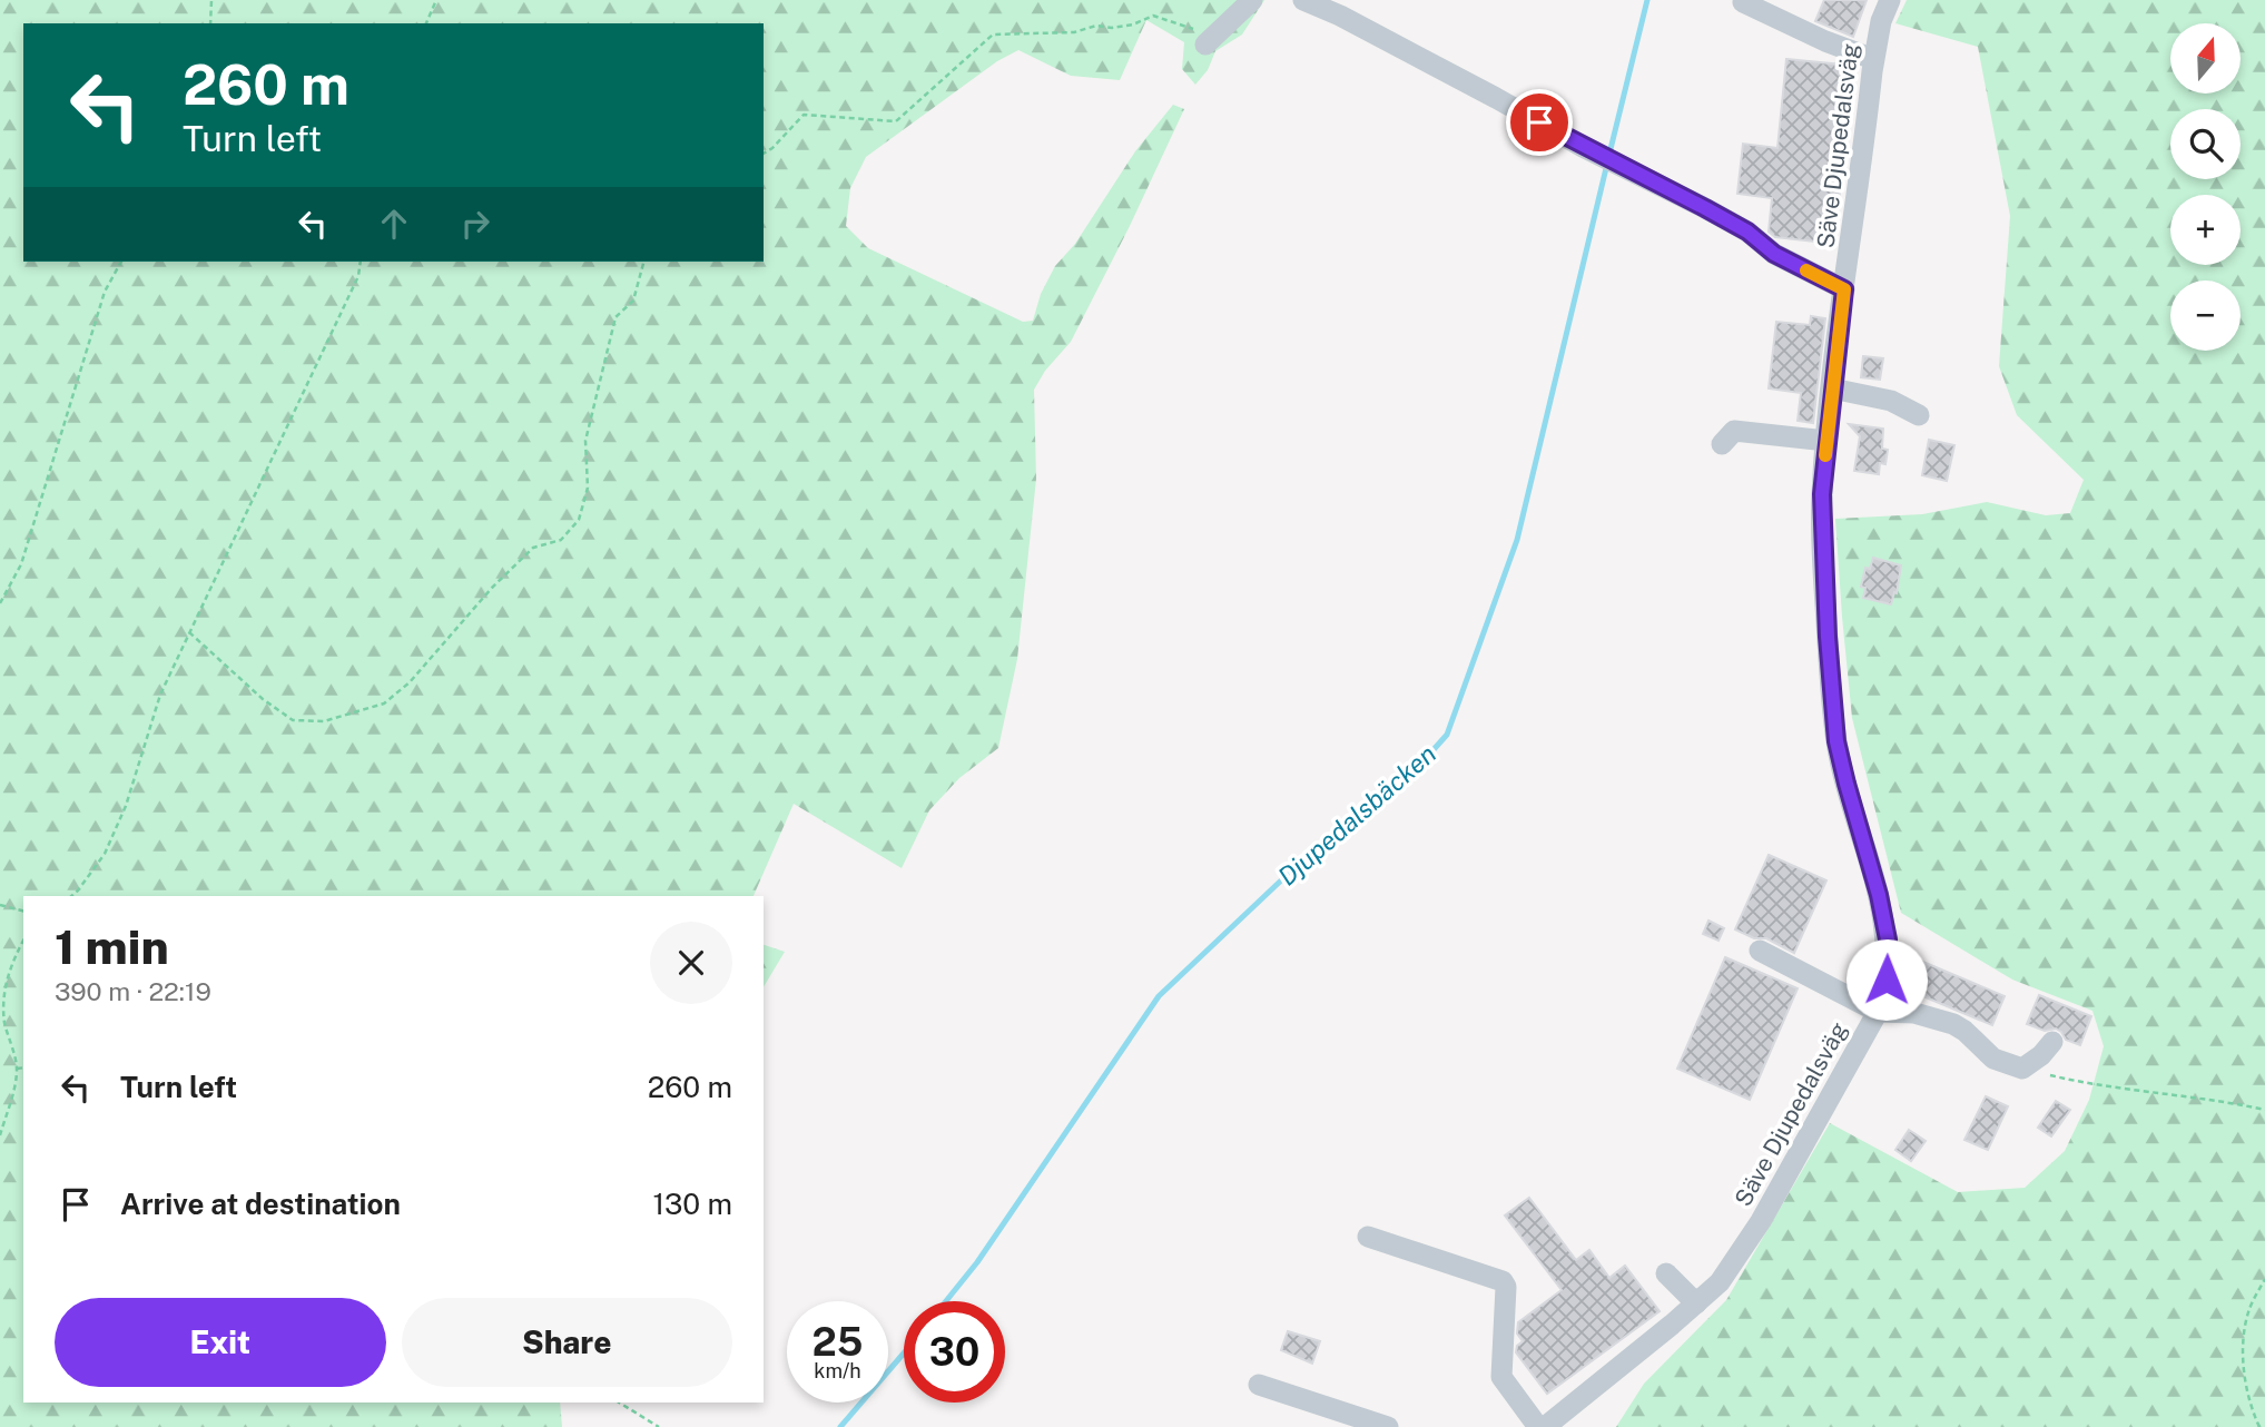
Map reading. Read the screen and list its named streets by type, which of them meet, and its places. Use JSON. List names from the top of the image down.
{
  "streets": {
    "street": ["Säve Djupedalsväg"]
  },
  "water": ["Djupedalsbäcken"],
  "north": "top",
  "page": {
    "map_buttons": ["+", "−"],
    "turn": ["260 m", "Turn left"],
    "heading": ["1 min", "390 m · 22:19"],
    "list": [
      {
        "name": "Turn left",
        "value": "260 m"
      },
      {
        "name": "Arrive at destination",
        "value": "130 m"
      }
    ],
    "buttons": ["Exit", "Share"],
    "speed": "25 km/h",
    "limit": "30"
  }
}
